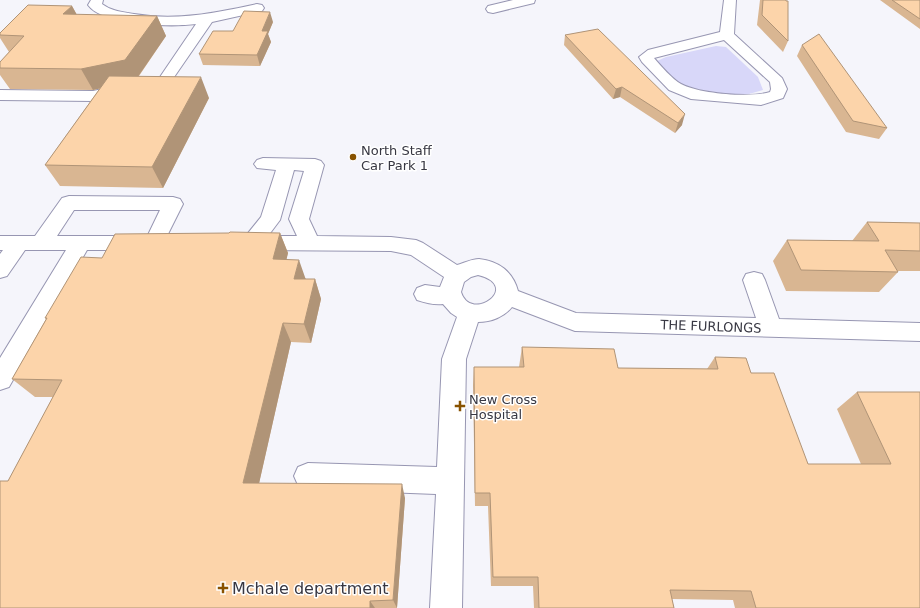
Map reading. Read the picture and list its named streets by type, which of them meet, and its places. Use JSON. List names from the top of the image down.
{
  "streets": {
    "street": ["THE FURLONGS"]
  },
  "places": {
    "other": ["North Staff Car Park 1"],
    "health": ["New Cross Hospital", "Mchale department"]
  }
}
